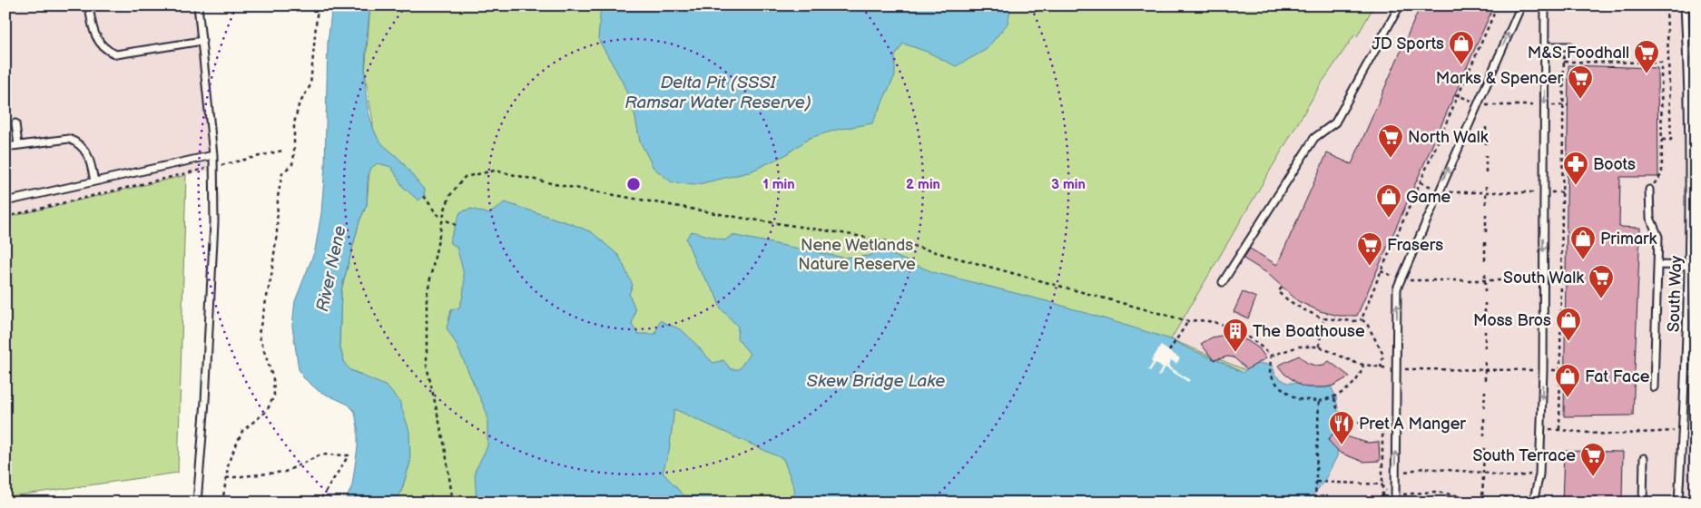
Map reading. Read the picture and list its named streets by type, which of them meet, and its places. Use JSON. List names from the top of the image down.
{
  "streets": {
    "lane": ["South Way"]
  },
  "water": ["Delta Pit (SSSI Ramsar Water Reserve)", "River Nene", "Skew Bridge Lake"],
  "parks": ["Nene Wetlands Nature Reserve"],
  "places": {
    "shop": [
      "JD Sports",
      "Game",
      "Primark",
      "Moss Bros",
      "Fat Face"
    ],
    "supermarket": [
      "M&S Foodhall",
      "Marks & Spencer",
      "North Walk",
      "Frasers",
      "South Walk",
      "South Terrace"
    ],
    "pharmacy": ["Boots"],
    "building": ["The Boathouse"],
    "restaurant": ["Pret A Manger"]
  },
  "rings": ["1 min", "2 min", "3 min"]
}
